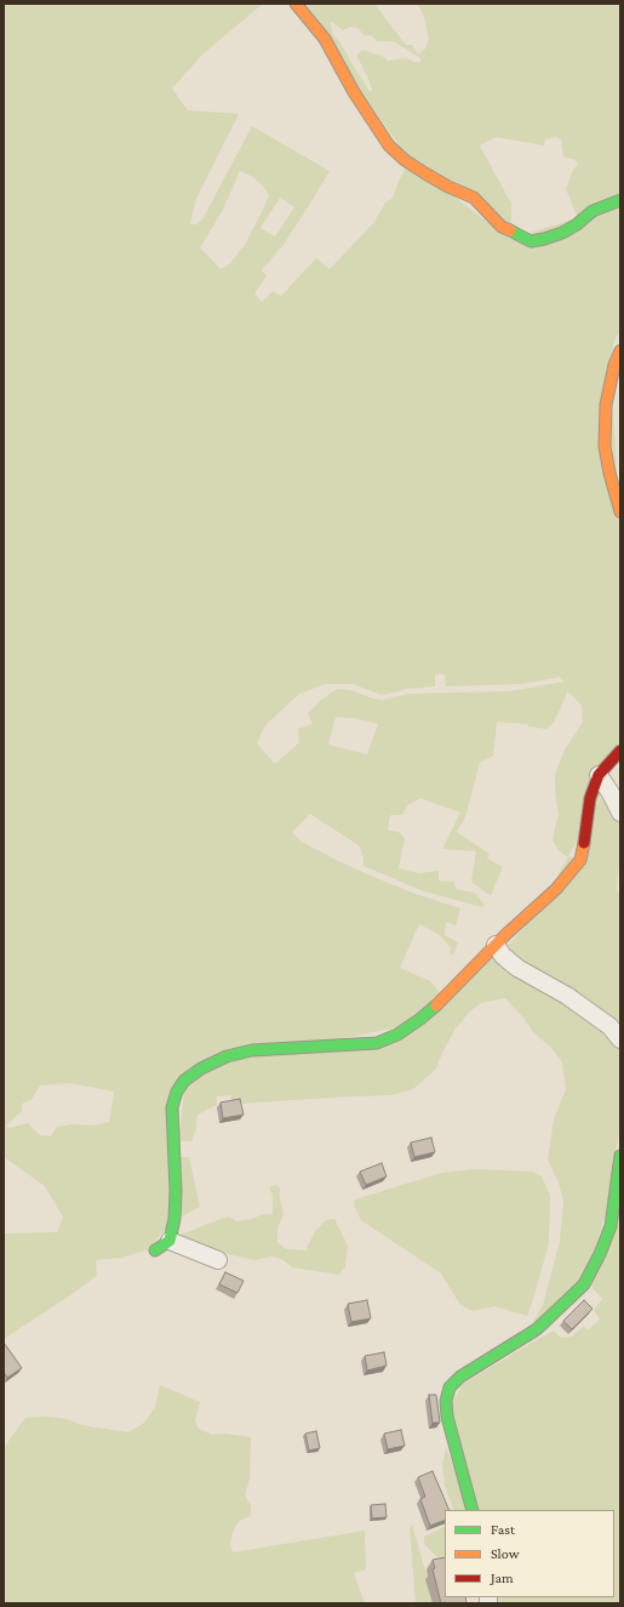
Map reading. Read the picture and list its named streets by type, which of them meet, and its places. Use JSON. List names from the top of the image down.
{
  "legend": ["Fast", "Slow", "Jam"]
}
